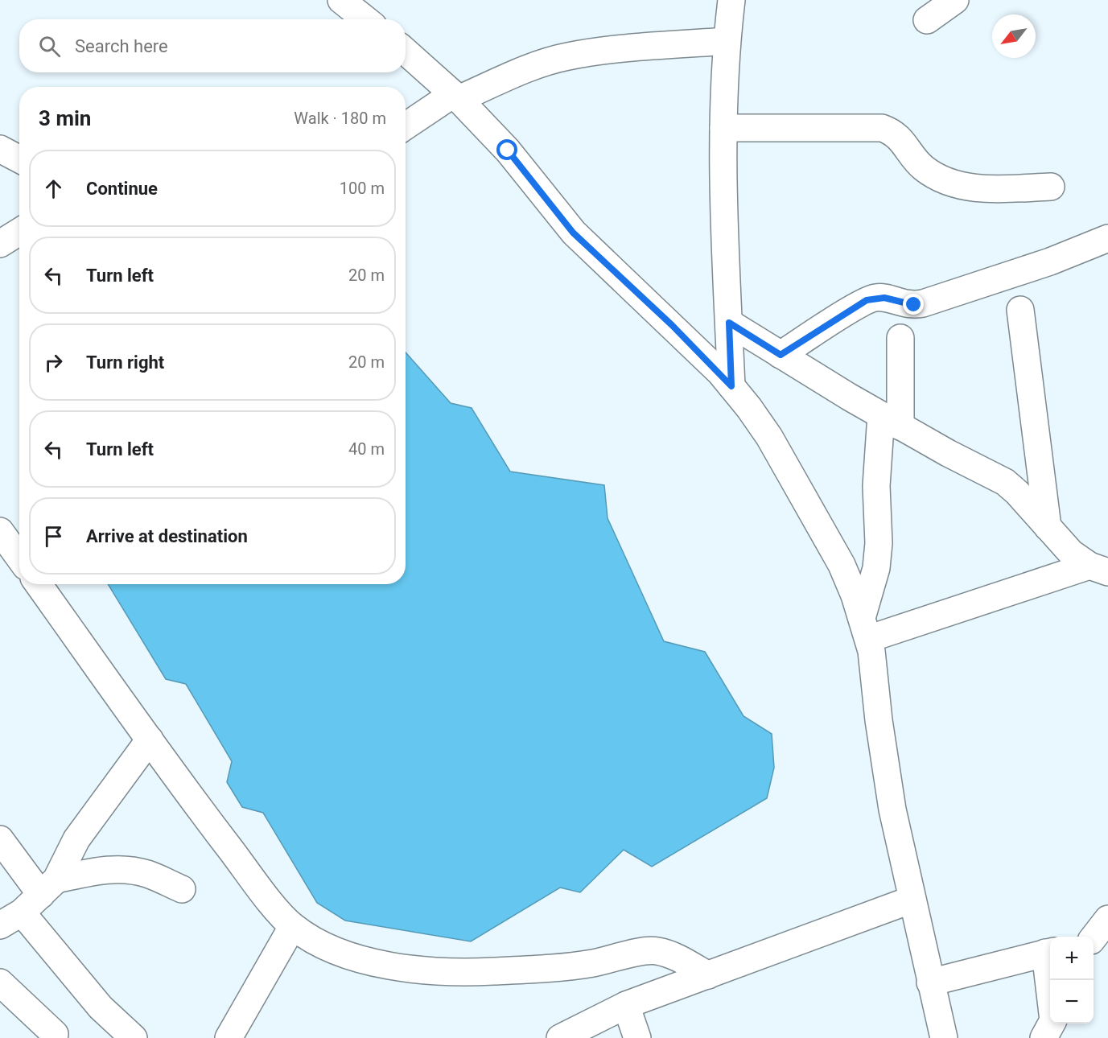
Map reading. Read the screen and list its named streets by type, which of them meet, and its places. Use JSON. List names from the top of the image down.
{
  "north": "bottom left",
  "page": {
    "search": "Search here",
    "heading": ["3 min", "Walk · 180 m"],
    "list": [
      ["Continue", "100 m"],
      ["Turn left", "20 m"],
      ["Turn right", "20 m"],
      ["Turn left", "40 m"],
      "Arrive at destination"
    ],
    "map_buttons": ["+", "−"]
  }
}
